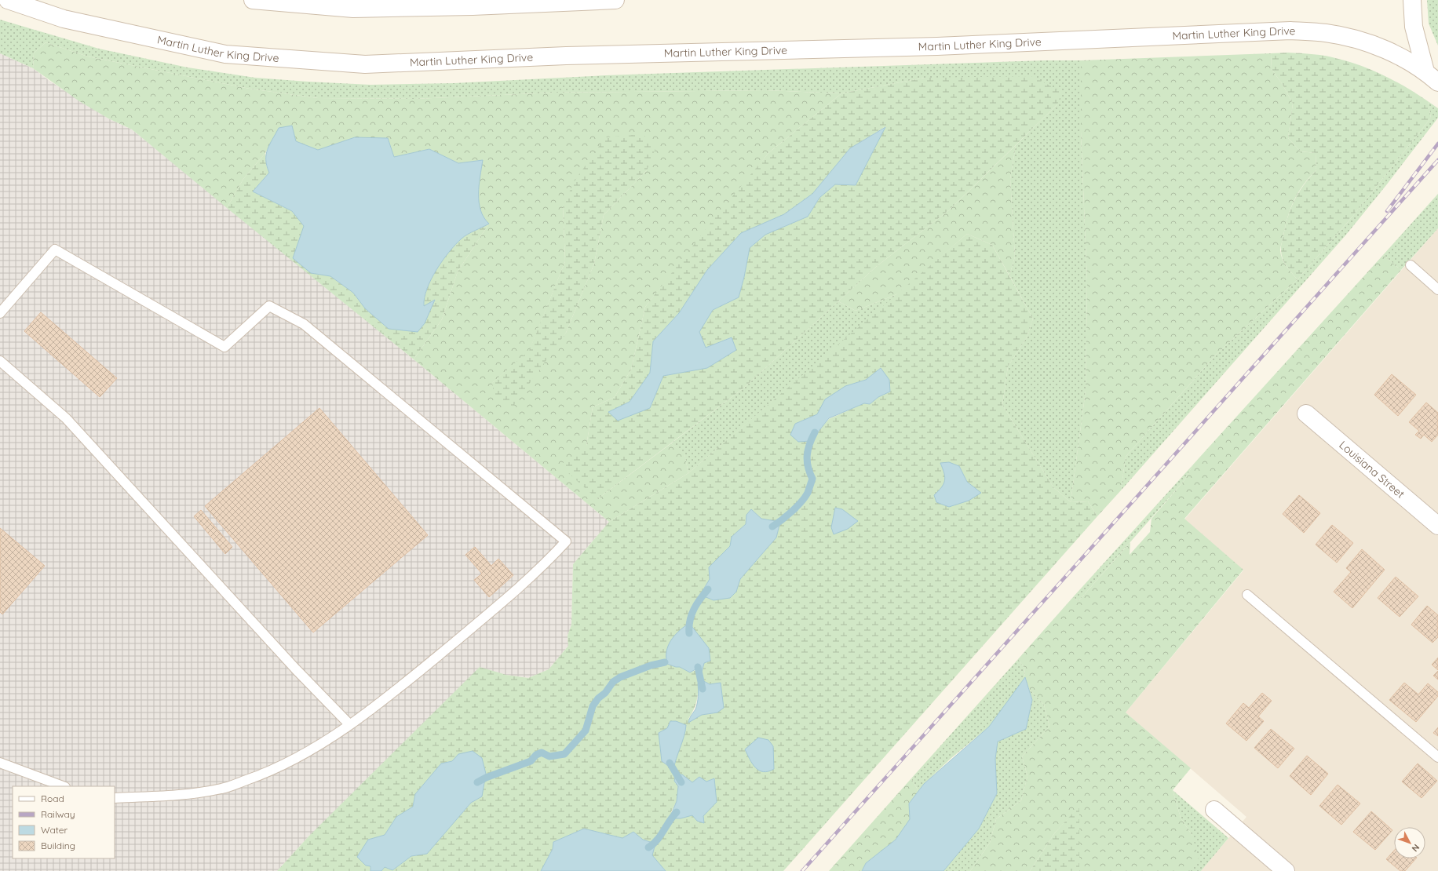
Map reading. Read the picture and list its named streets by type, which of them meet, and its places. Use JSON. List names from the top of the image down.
{
  "streets": {
    "main road": ["Martin Luther King Drive", "Louisiana Street"]
  },
  "legend": [
    "Road",
    "Railway",
    "Water",
    "Building"
  ],
  "north": "bottom right"
}
